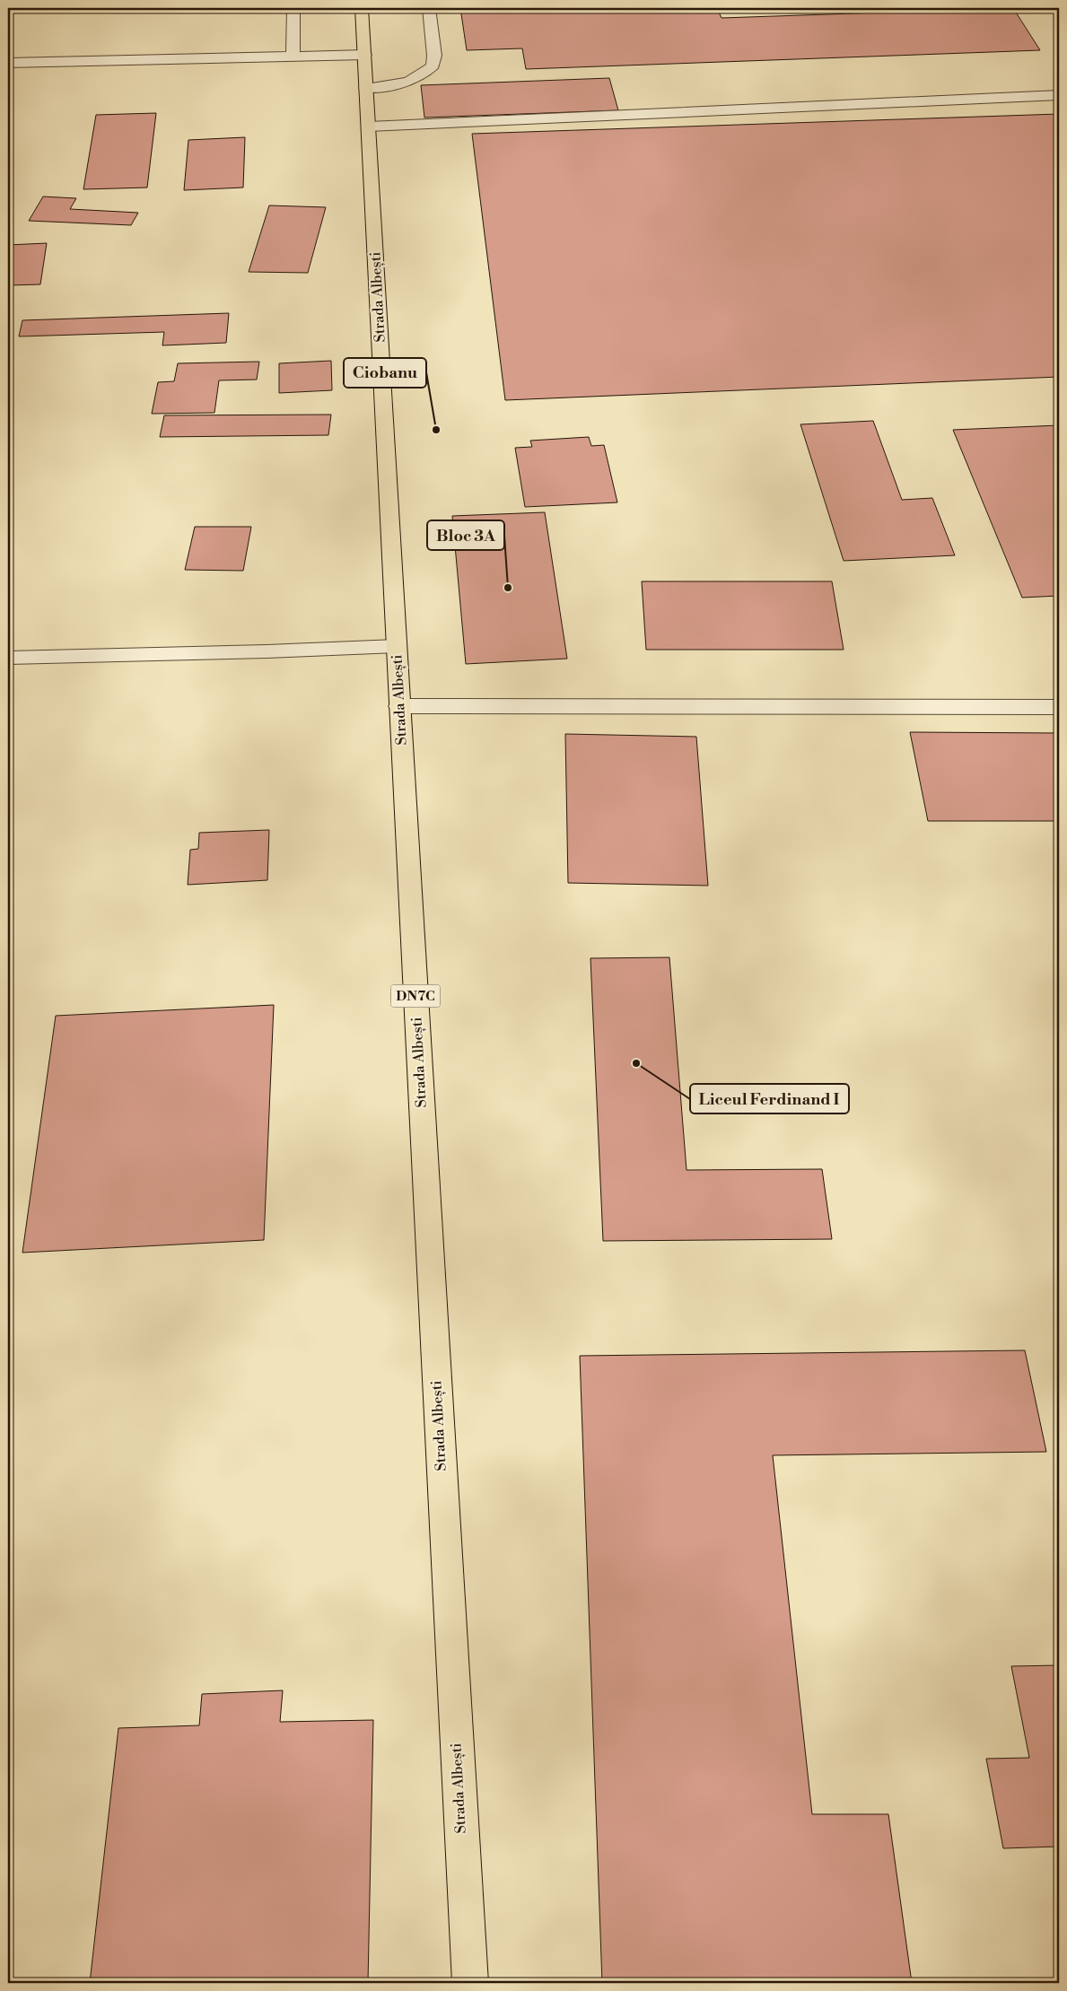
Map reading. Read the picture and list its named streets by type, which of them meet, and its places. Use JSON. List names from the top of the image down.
{
  "streets": {
    "main road": ["Strada Albești", "DN7C"]
  },
  "places": ["Ciobanu", "Bloc 3A", "Liceul Ferdinand I"]
}
